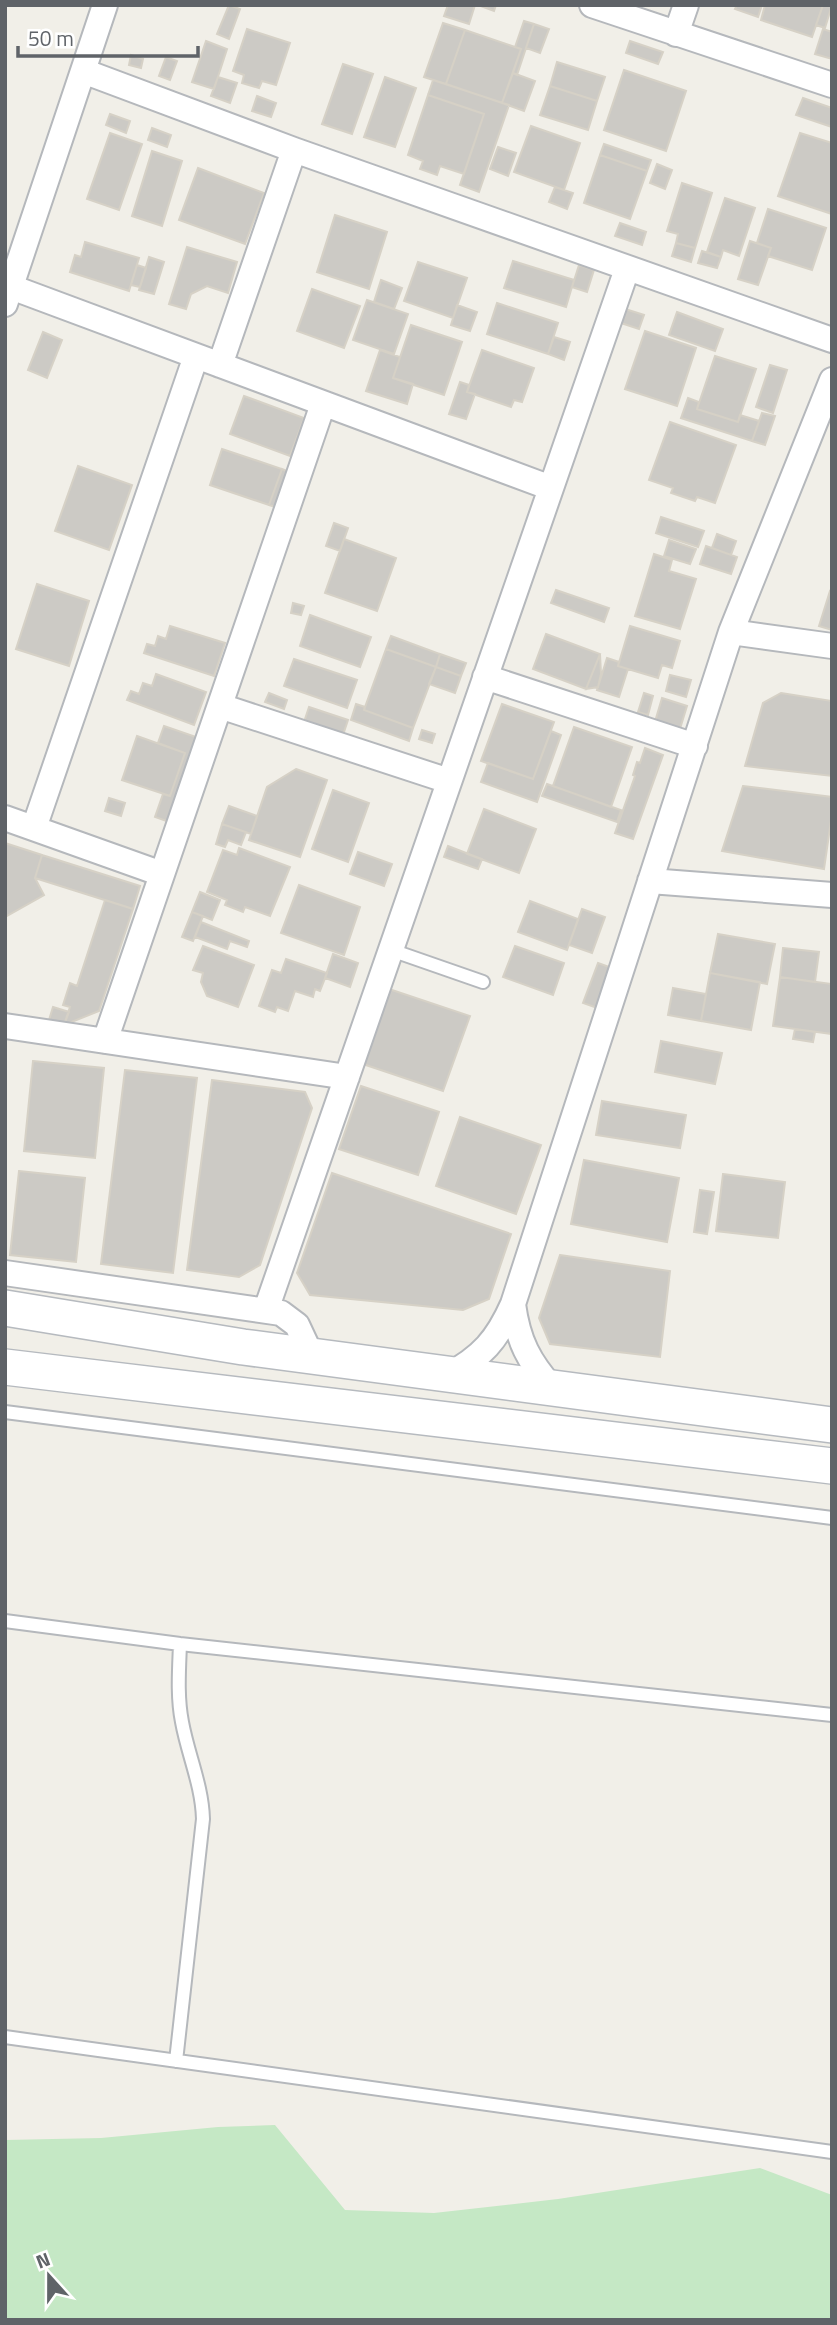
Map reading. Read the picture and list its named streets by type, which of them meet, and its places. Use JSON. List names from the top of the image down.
{
  "scale_bar": "50 m",
  "north": "top"
}
